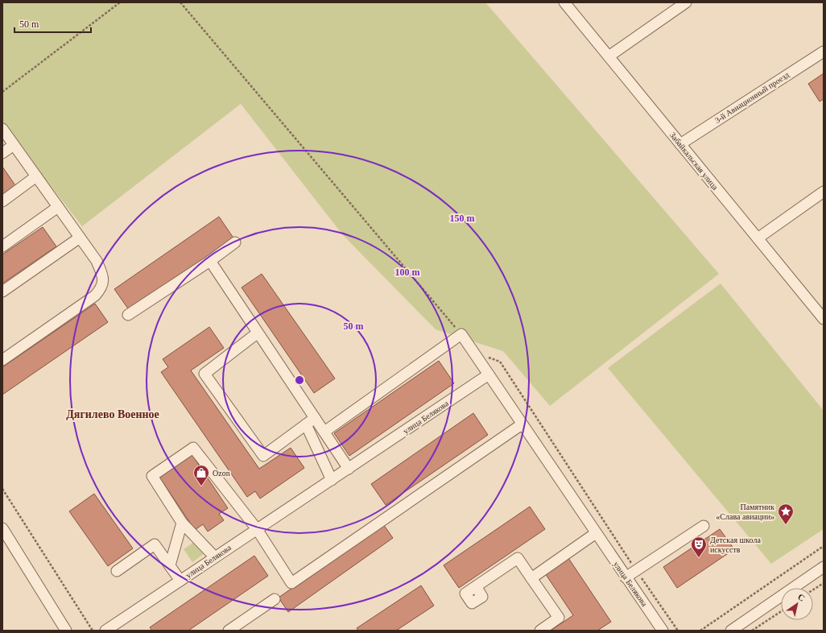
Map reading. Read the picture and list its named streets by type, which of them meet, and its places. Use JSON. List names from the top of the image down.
{
  "streets": {
    "street": ["3-й Авиационный проезд", "Забайкальская улица", "улица Белякова"]
  },
  "crossings": [
    ["3-й Авиационный проезд", "Забайкальская улица"]
  ],
  "districts": ["Дягилево Военное"],
  "places": {
    "shop": ["Ozon"],
    "place": ["Памятник «Слава авиации»"],
    "theatre": ["Детская школа искусств"]
  },
  "scale_bar": "50 m",
  "north": "top right",
  "rings": ["150 m", "100 m", "50 m"]
}
